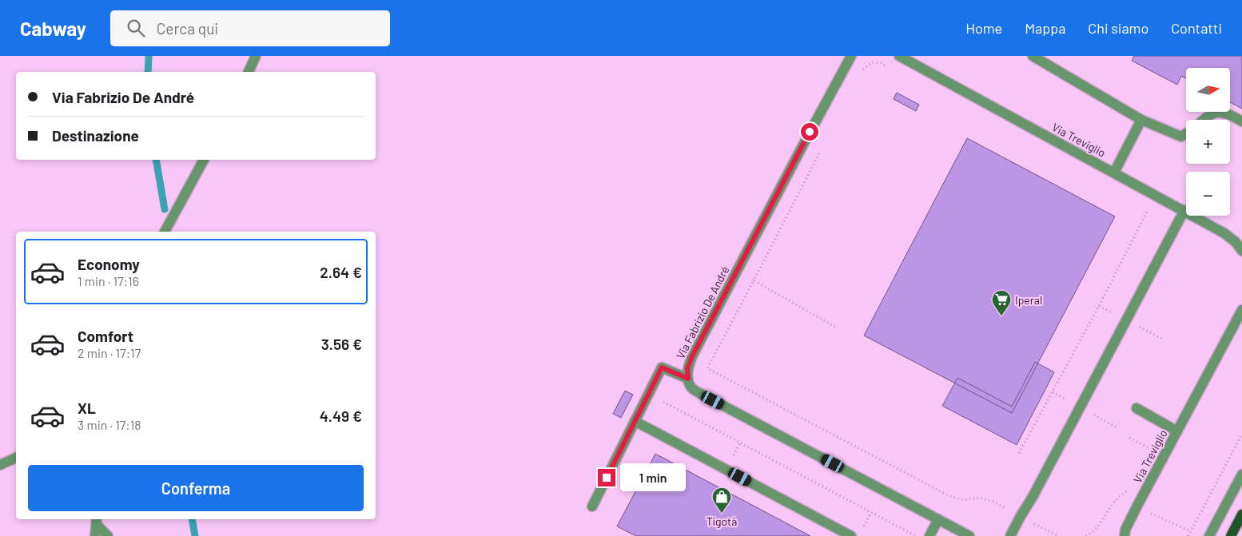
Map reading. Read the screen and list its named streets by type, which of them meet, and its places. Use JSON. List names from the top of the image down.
{
  "streets": {
    "street": ["Via Treviglio", "Via Fabrizio De André"]
  },
  "places": {
    "supermarket": ["Iperal"],
    "shop": ["Tigotà"]
  },
  "north": "right",
  "page": {
    "header": "Cabway",
    "search": "Cerca qui",
    "nav": [
      "Home",
      "Mappa",
      "Chi siamo",
      "Contatti"
    ],
    "map_buttons": ["+", "−"],
    "banner": ["Via Fabrizio De André", "Destinazione"],
    "list": [
      {
        "name": "Economy",
        "note": "1 min · 17:16",
        "value": "2.64 €"
      },
      {
        "name": "Comfort",
        "note": "2 min · 17:17",
        "value": "3.56 €"
      },
      {
        "name": "XL",
        "note": "3 min · 17:18",
        "value": "4.49 €"
      }
    ],
    "buttons": "Conferma",
    "bubble": "1 min"
  }
}
